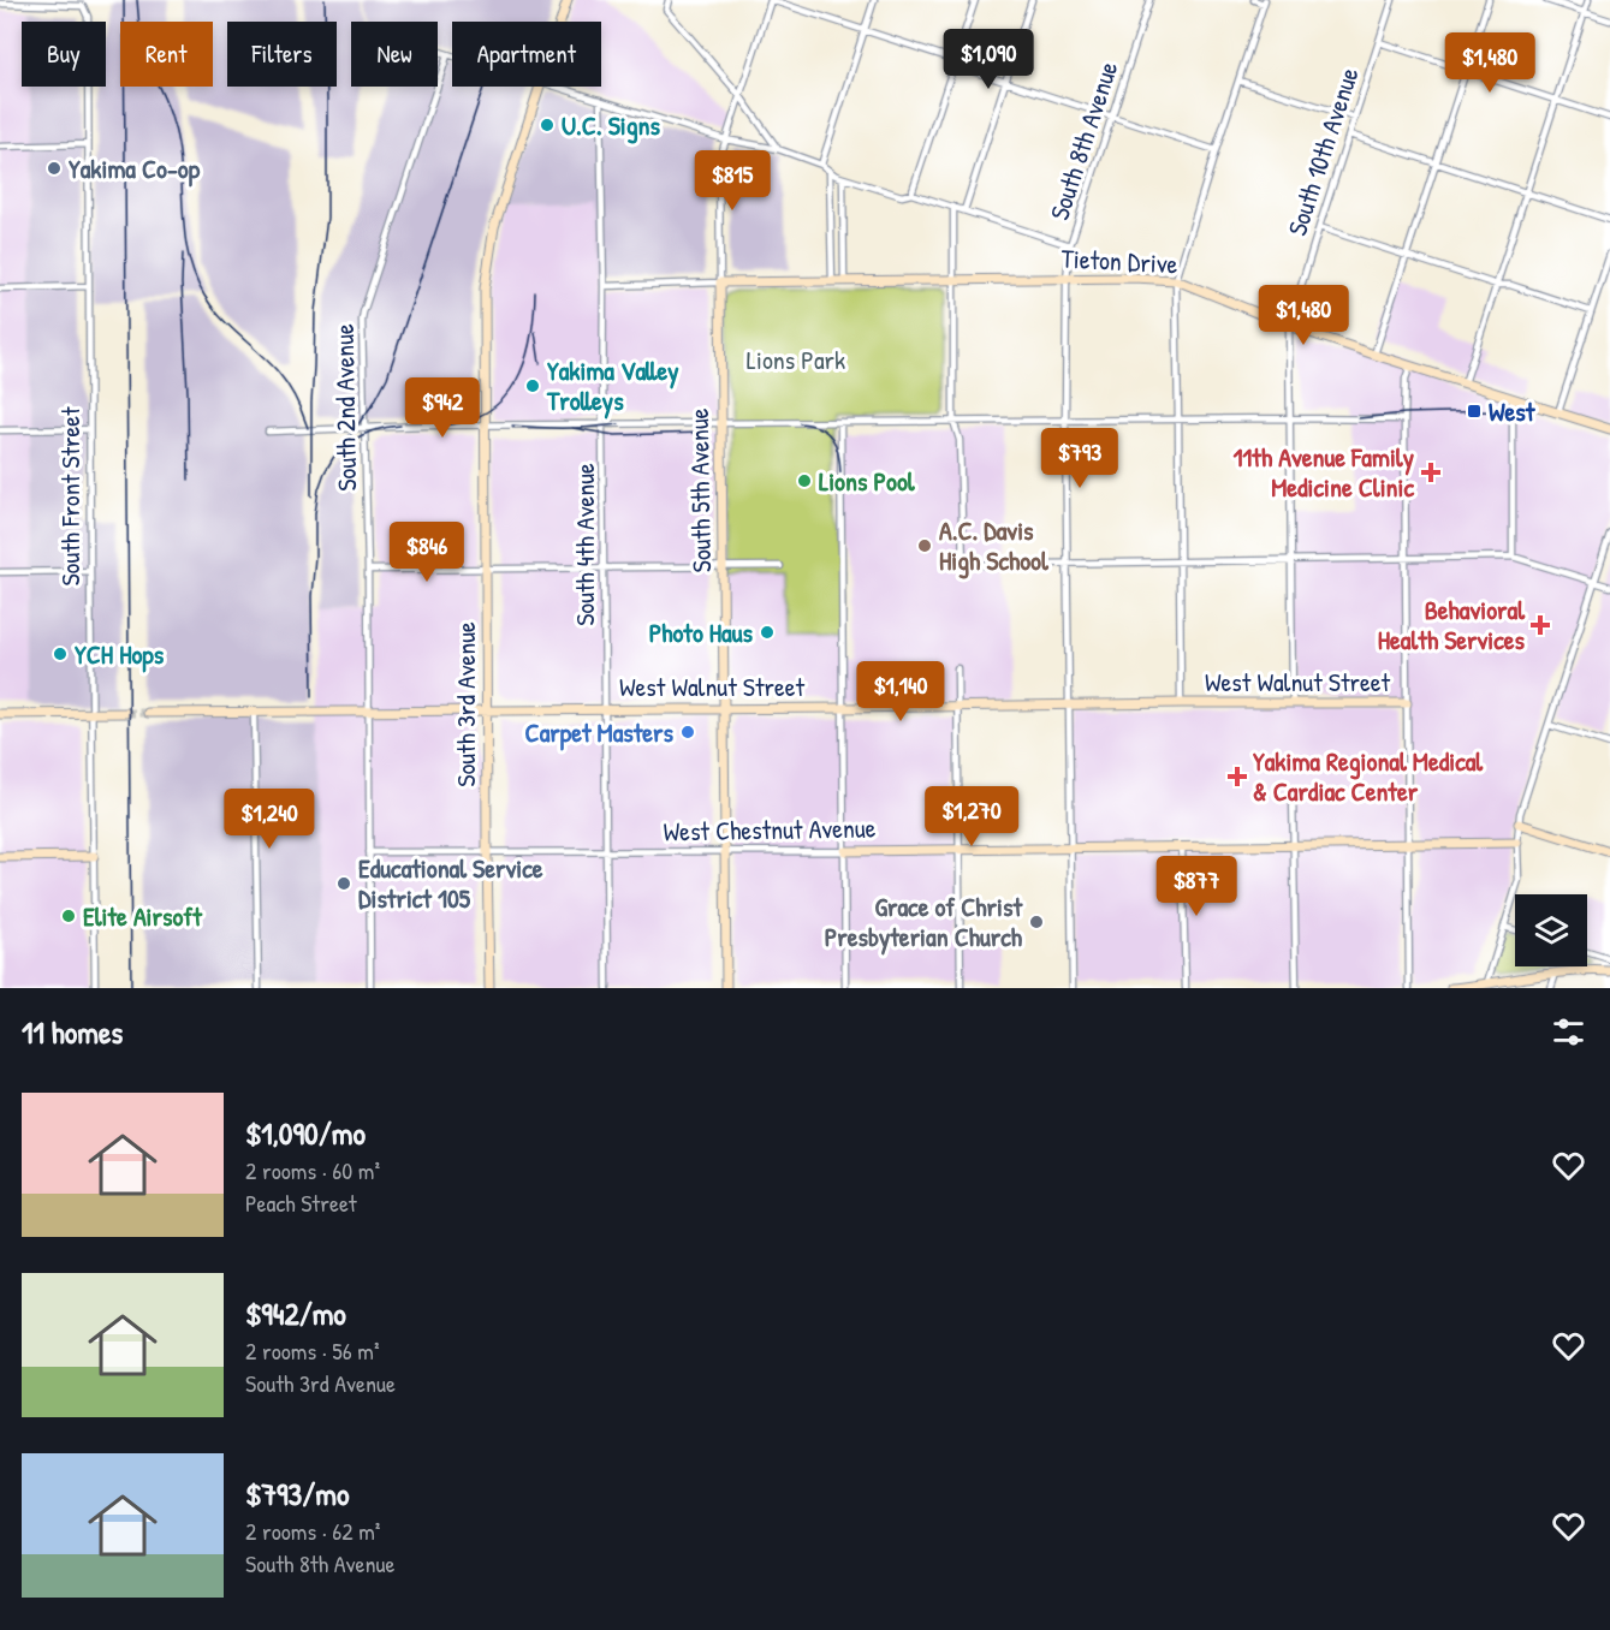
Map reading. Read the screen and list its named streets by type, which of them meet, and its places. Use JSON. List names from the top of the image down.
{
  "streets": {
    "street": [
      "South 8th Avenue",
      "South 10th Avenue",
      "Tieton Drive",
      "South 2nd Avenue",
      "South 5th Avenue",
      "South Front Street",
      "South 4th Avenue",
      "West Walnut Street",
      "South 3rd Avenue",
      "West Chestnut Avenue"
    ]
  },
  "crossings": [
    ["South 8th Avenue", "Tieton Drive"],
    ["South 8th Avenue", "West Walnut Street"],
    ["South 8th Avenue", "West Chestnut Avenue"],
    ["South 10th Avenue", "Tieton Drive"],
    ["South 10th Avenue", "West Walnut Street"],
    ["Tieton Drive", "South 5th Avenue"],
    ["Tieton Drive", "South 4th Avenue"],
    ["South 2nd Avenue", "West Walnut Street"],
    ["South 2nd Avenue", "West Chestnut Avenue"],
    ["South 5th Avenue", "West Walnut Street"],
    ["South 5th Avenue", "West Chestnut Avenue"],
    ["South 4th Avenue", "West Walnut Street"],
    ["South 4th Avenue", "West Chestnut Avenue"],
    ["West Walnut Street", "South 3rd Avenue"],
    ["South 3rd Avenue", "West Chestnut Avenue"]
  ],
  "parks": ["Lions Park"],
  "places": {
    "other": [
      "U.C. Signs",
      "Yakima Co-op",
      "Yakima Valley Trolleys",
      "Lions Pool",
      "A.C. Davis High School",
      "Photo Haus",
      "YCH Hops",
      "Carpet Masters",
      "Educational Service District 105",
      "Elite Airsoft",
      "Grace of Christ Presbyterian Church"
    ],
    "transit": ["West"],
    "health": ["11th Avenue Family Medicine Clinic", "Behavioral Health Services", "Yakima Regional Medical & Cardiac Center"]
  },
  "page": {
    "chip": [
      "Buy",
      "Rent",
      "Filters",
      "New",
      "Apartment"
    ],
    "price": [
      "$1,090",
      "$1,480",
      "$815",
      "$1,480",
      "$942",
      "$793",
      "$846",
      "$1,140",
      "$1,270",
      "$1,240",
      "$877"
    ],
    "heading": "11 homes",
    "list": [
      {
        "name": "$1,090/mo",
        "note": "2 rooms · 60 m² · Peach Street"
      },
      {
        "name": "$942/mo",
        "note": "2 rooms · 56 m² · South 3rd Avenue"
      },
      {
        "name": "$793/mo",
        "note": "2 rooms · 62 m² · South 8th Avenue"
      }
    ]
  }
}
